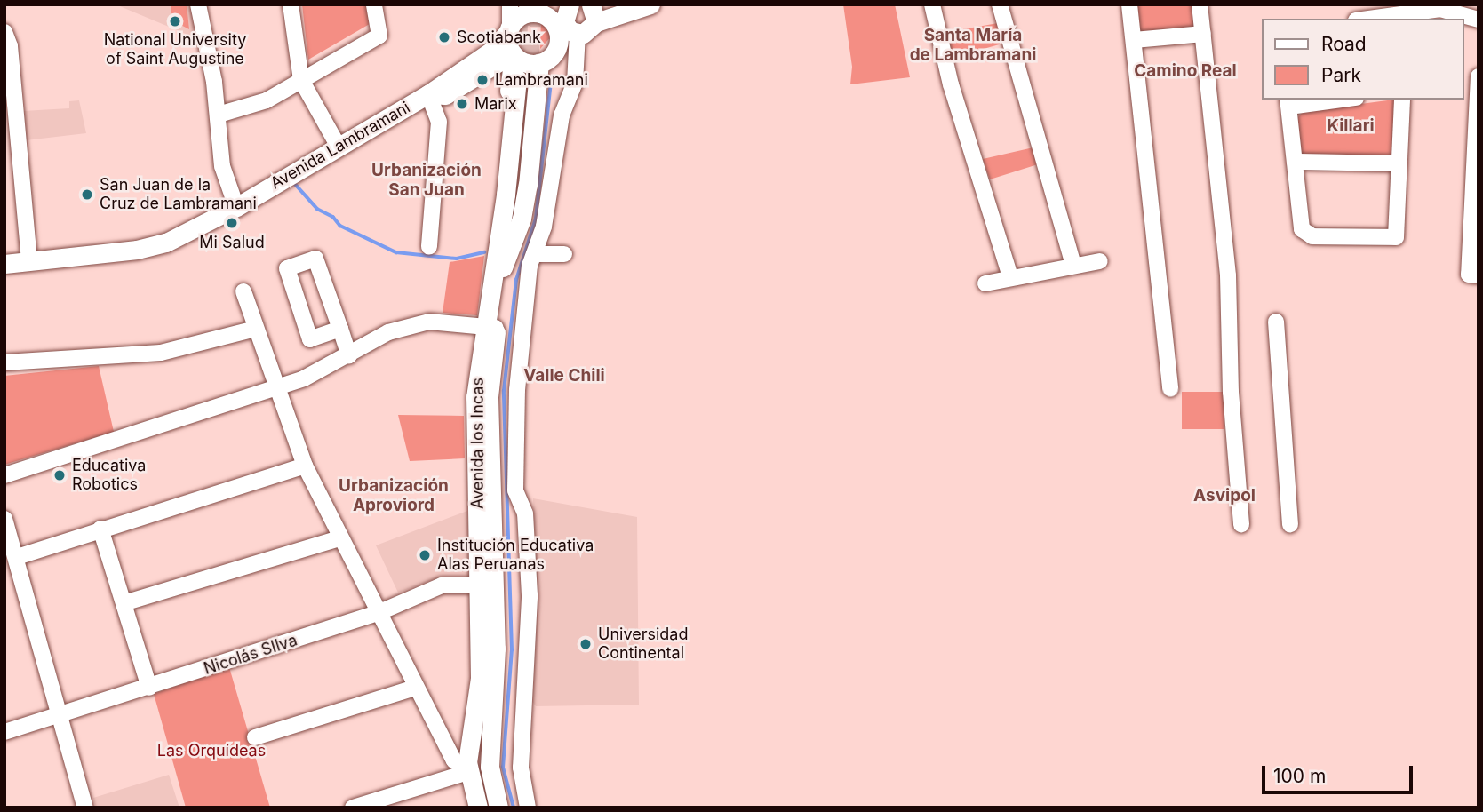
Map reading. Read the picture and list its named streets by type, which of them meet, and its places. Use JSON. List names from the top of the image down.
{
  "streets": {
    "main road": ["Avenida Lambramani", "Avenida los Incas"],
    "street": ["Nicolás SIlva"]
  },
  "crossings": [
    ["Avenida Lambramani", "Avenida los Incas"],
    ["Avenida los Incas", "Nicolás SIlva"]
  ],
  "districts": [
    "Santa María de Lambramani",
    "Camino Real",
    "Killari",
    "Urbanización San Juan",
    "Valle Chili",
    "Urbanización Aproviord",
    "Asvipol"
  ],
  "parks": ["Las Orquídeas"],
  "places": [
    "National University of Saint Augustine",
    "Scotiabank",
    "Lambramani",
    "Marix",
    "San Juan de la Cruz de Lambramani",
    "Mi Salud",
    "Educativa Robotics",
    "Institución Educativa Alas Peruanas",
    "Universidad Continental"
  ],
  "legend": ["Road", "Park"],
  "scale_bar": "100 m"
}
